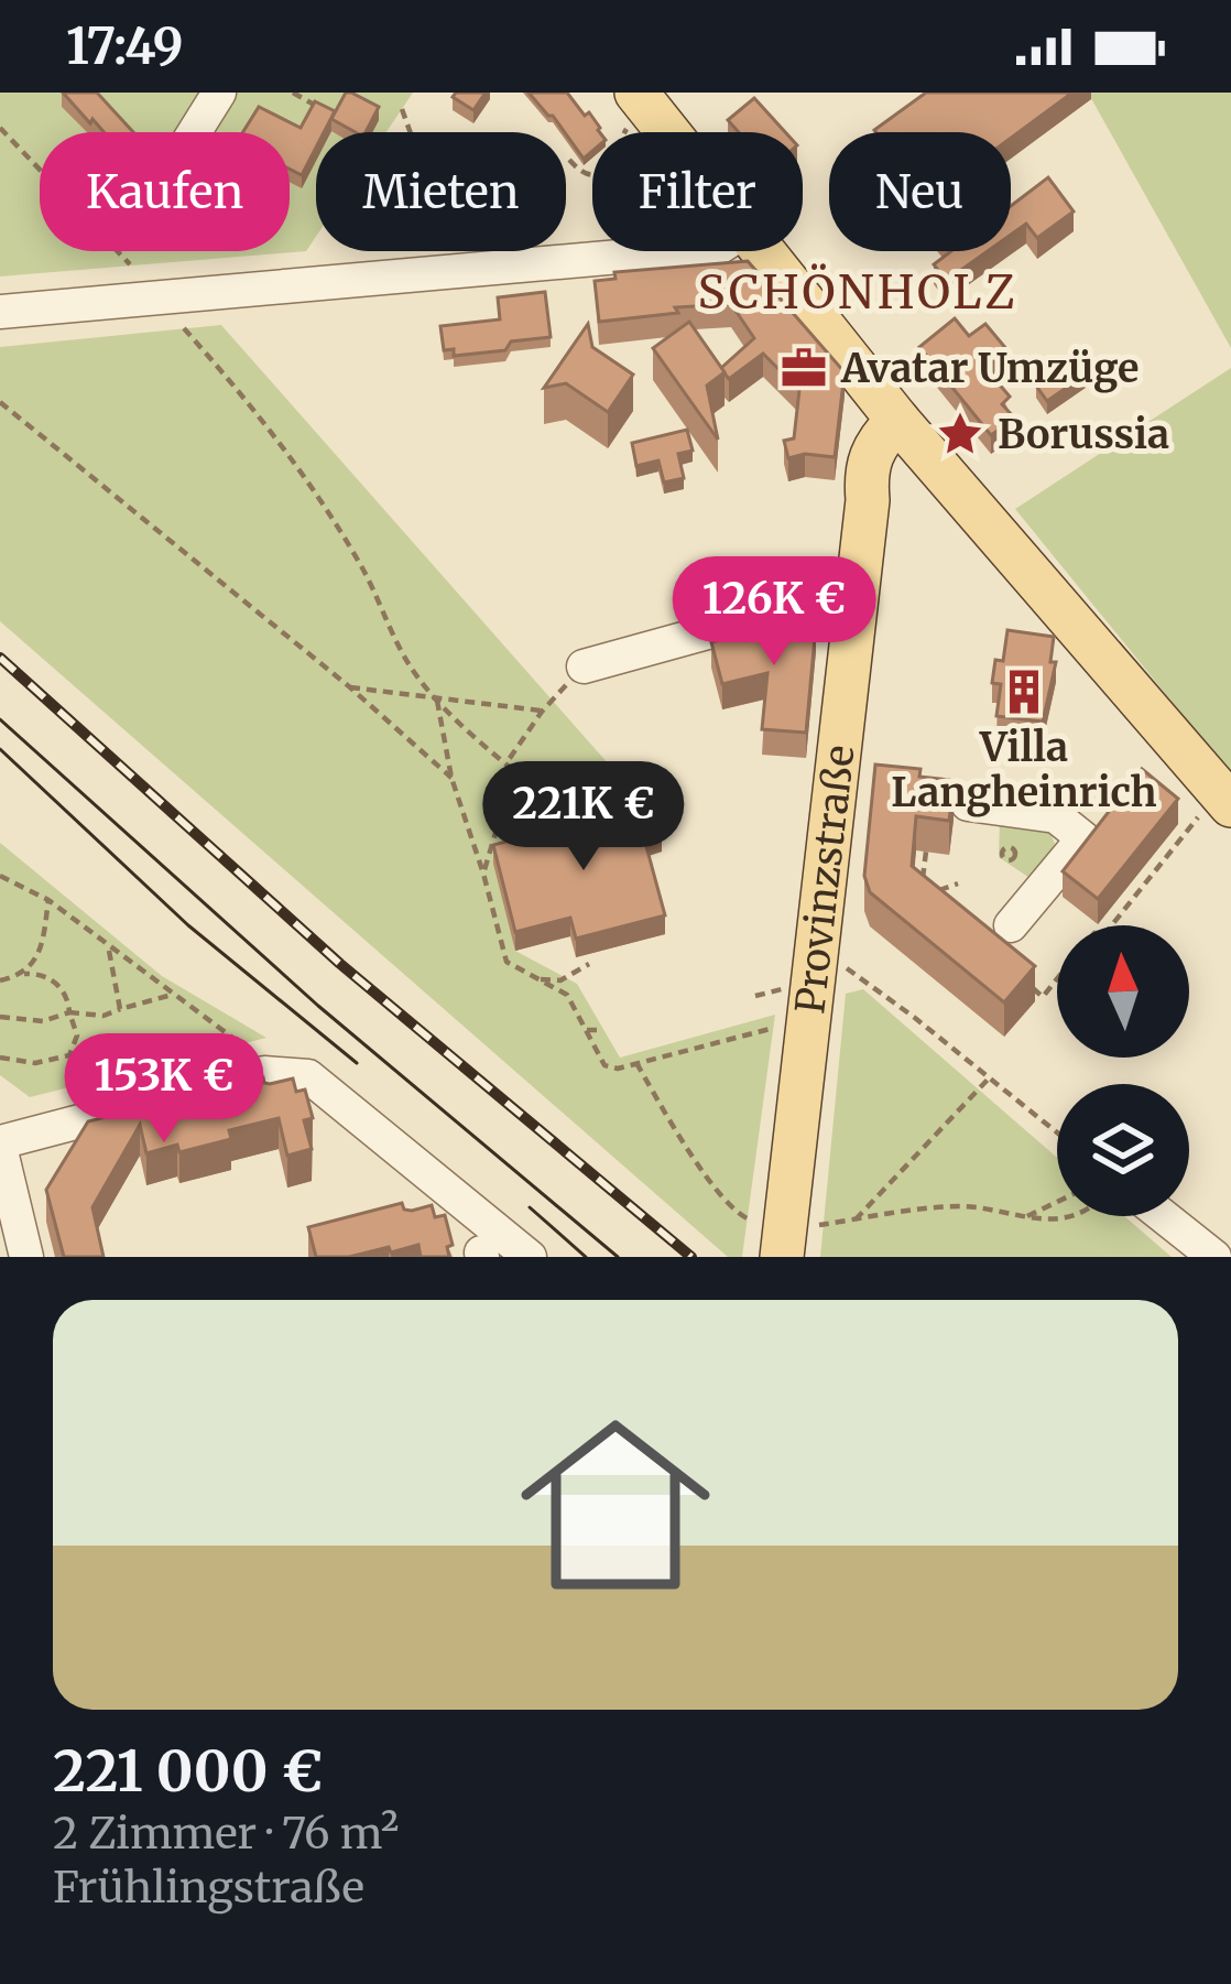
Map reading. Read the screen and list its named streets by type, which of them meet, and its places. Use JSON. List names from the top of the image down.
{
  "streets": {
    "main road": ["Provinzstraße"]
  },
  "districts": ["SCHÖNHOLZ"],
  "places": {
    "office": ["Avatar Umzüge"],
    "place": ["Borussia"],
    "building": ["Villa Langheinrich"]
  },
  "north": "top",
  "page": {
    "status": "17:49",
    "chip": [
      "Kaufen",
      "Mieten",
      "Filter",
      "Neu"
    ],
    "price": ["126K €", "221K €", "153K €"],
    "list": [
      {
        "name": "221 000 €",
        "note": "2 Zimmer · 76 m² · Frühlingstraße"
      }
    ]
  }
}
